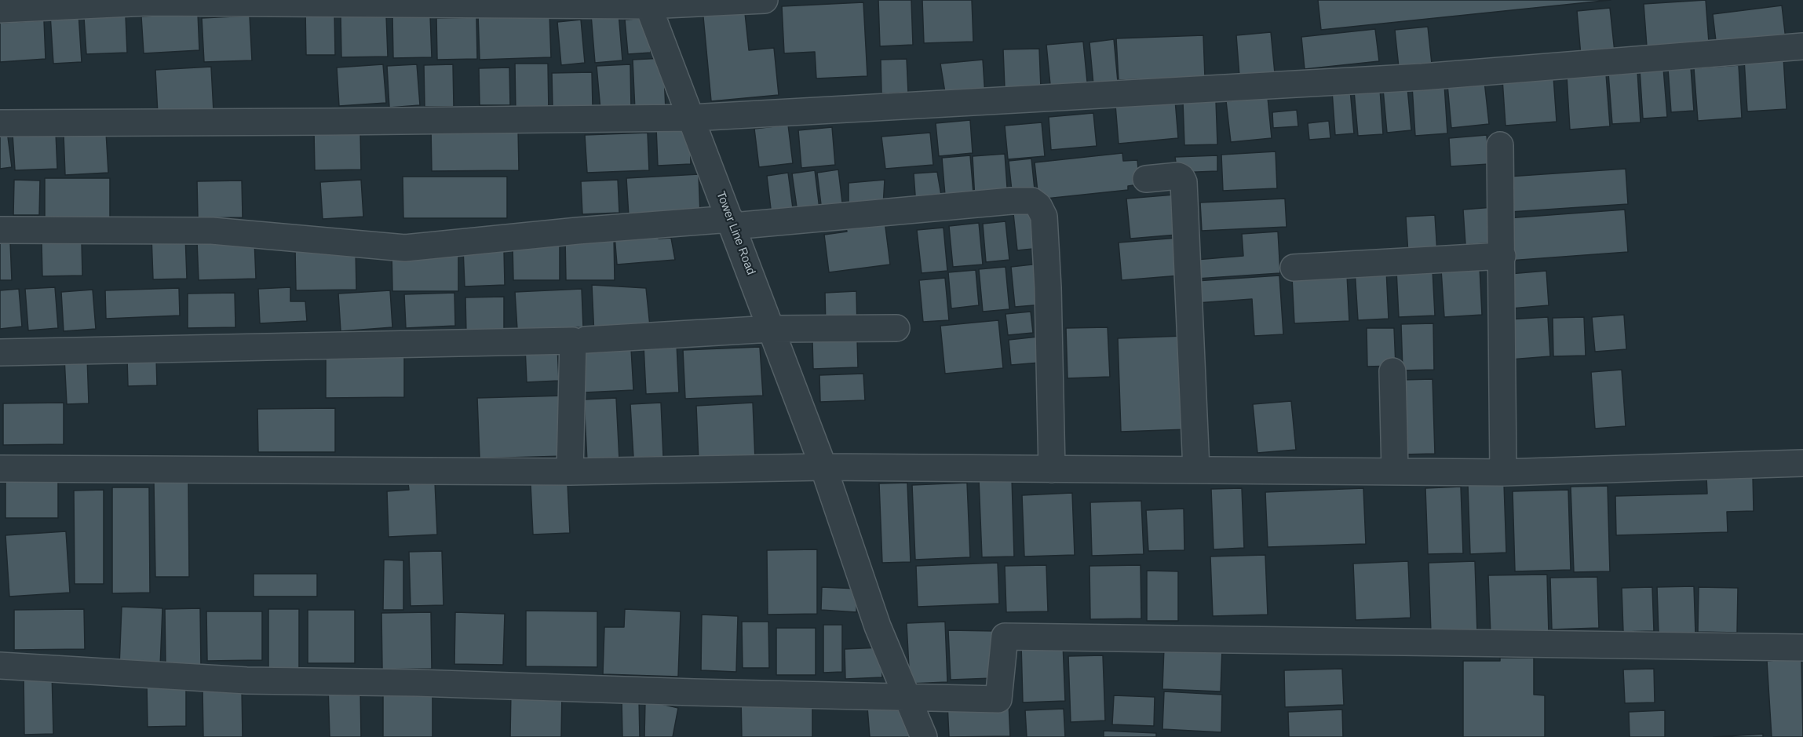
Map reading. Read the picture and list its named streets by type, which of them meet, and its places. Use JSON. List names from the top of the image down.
{
  "streets": {
    "street": ["Tower Line Road"]
  }
}
